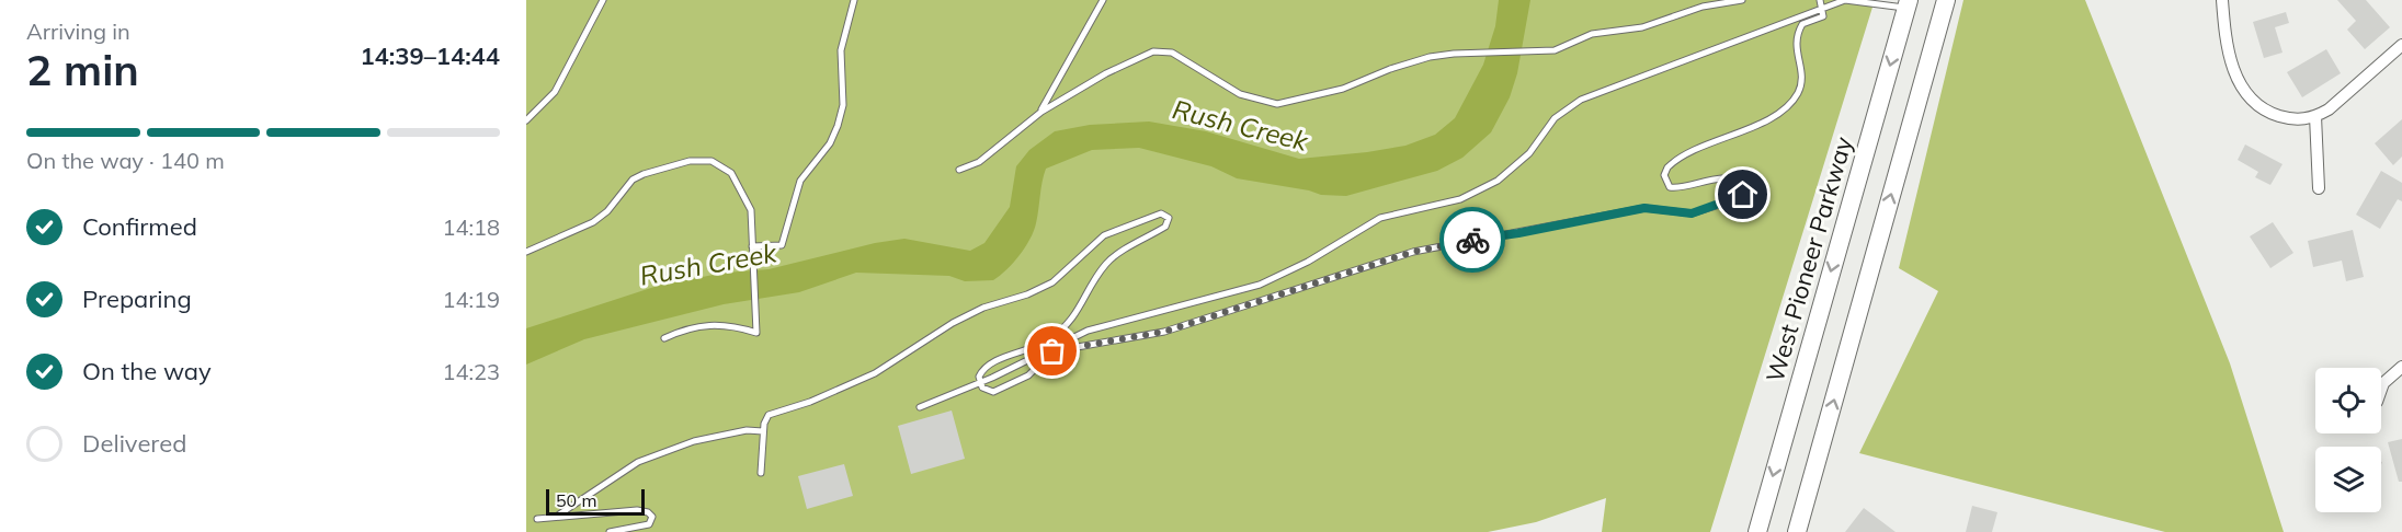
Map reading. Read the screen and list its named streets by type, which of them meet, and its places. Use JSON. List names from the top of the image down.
{
  "streets": {
    "main road": ["West Pioneer Parkway"]
  },
  "water": ["Rush Creek"],
  "scale_bar": "50 m",
  "page": {
    "heading": ["2 min", "Arriving in", "14:39–14:44"],
    "bar": "On the way · 140 m",
    "list": [
      ["Confirmed", "14:18"],
      ["Preparing", "14:19"],
      ["On the way", "14:23"],
      "Delivered"
    ],
    "scale": "50 m"
  }
}
